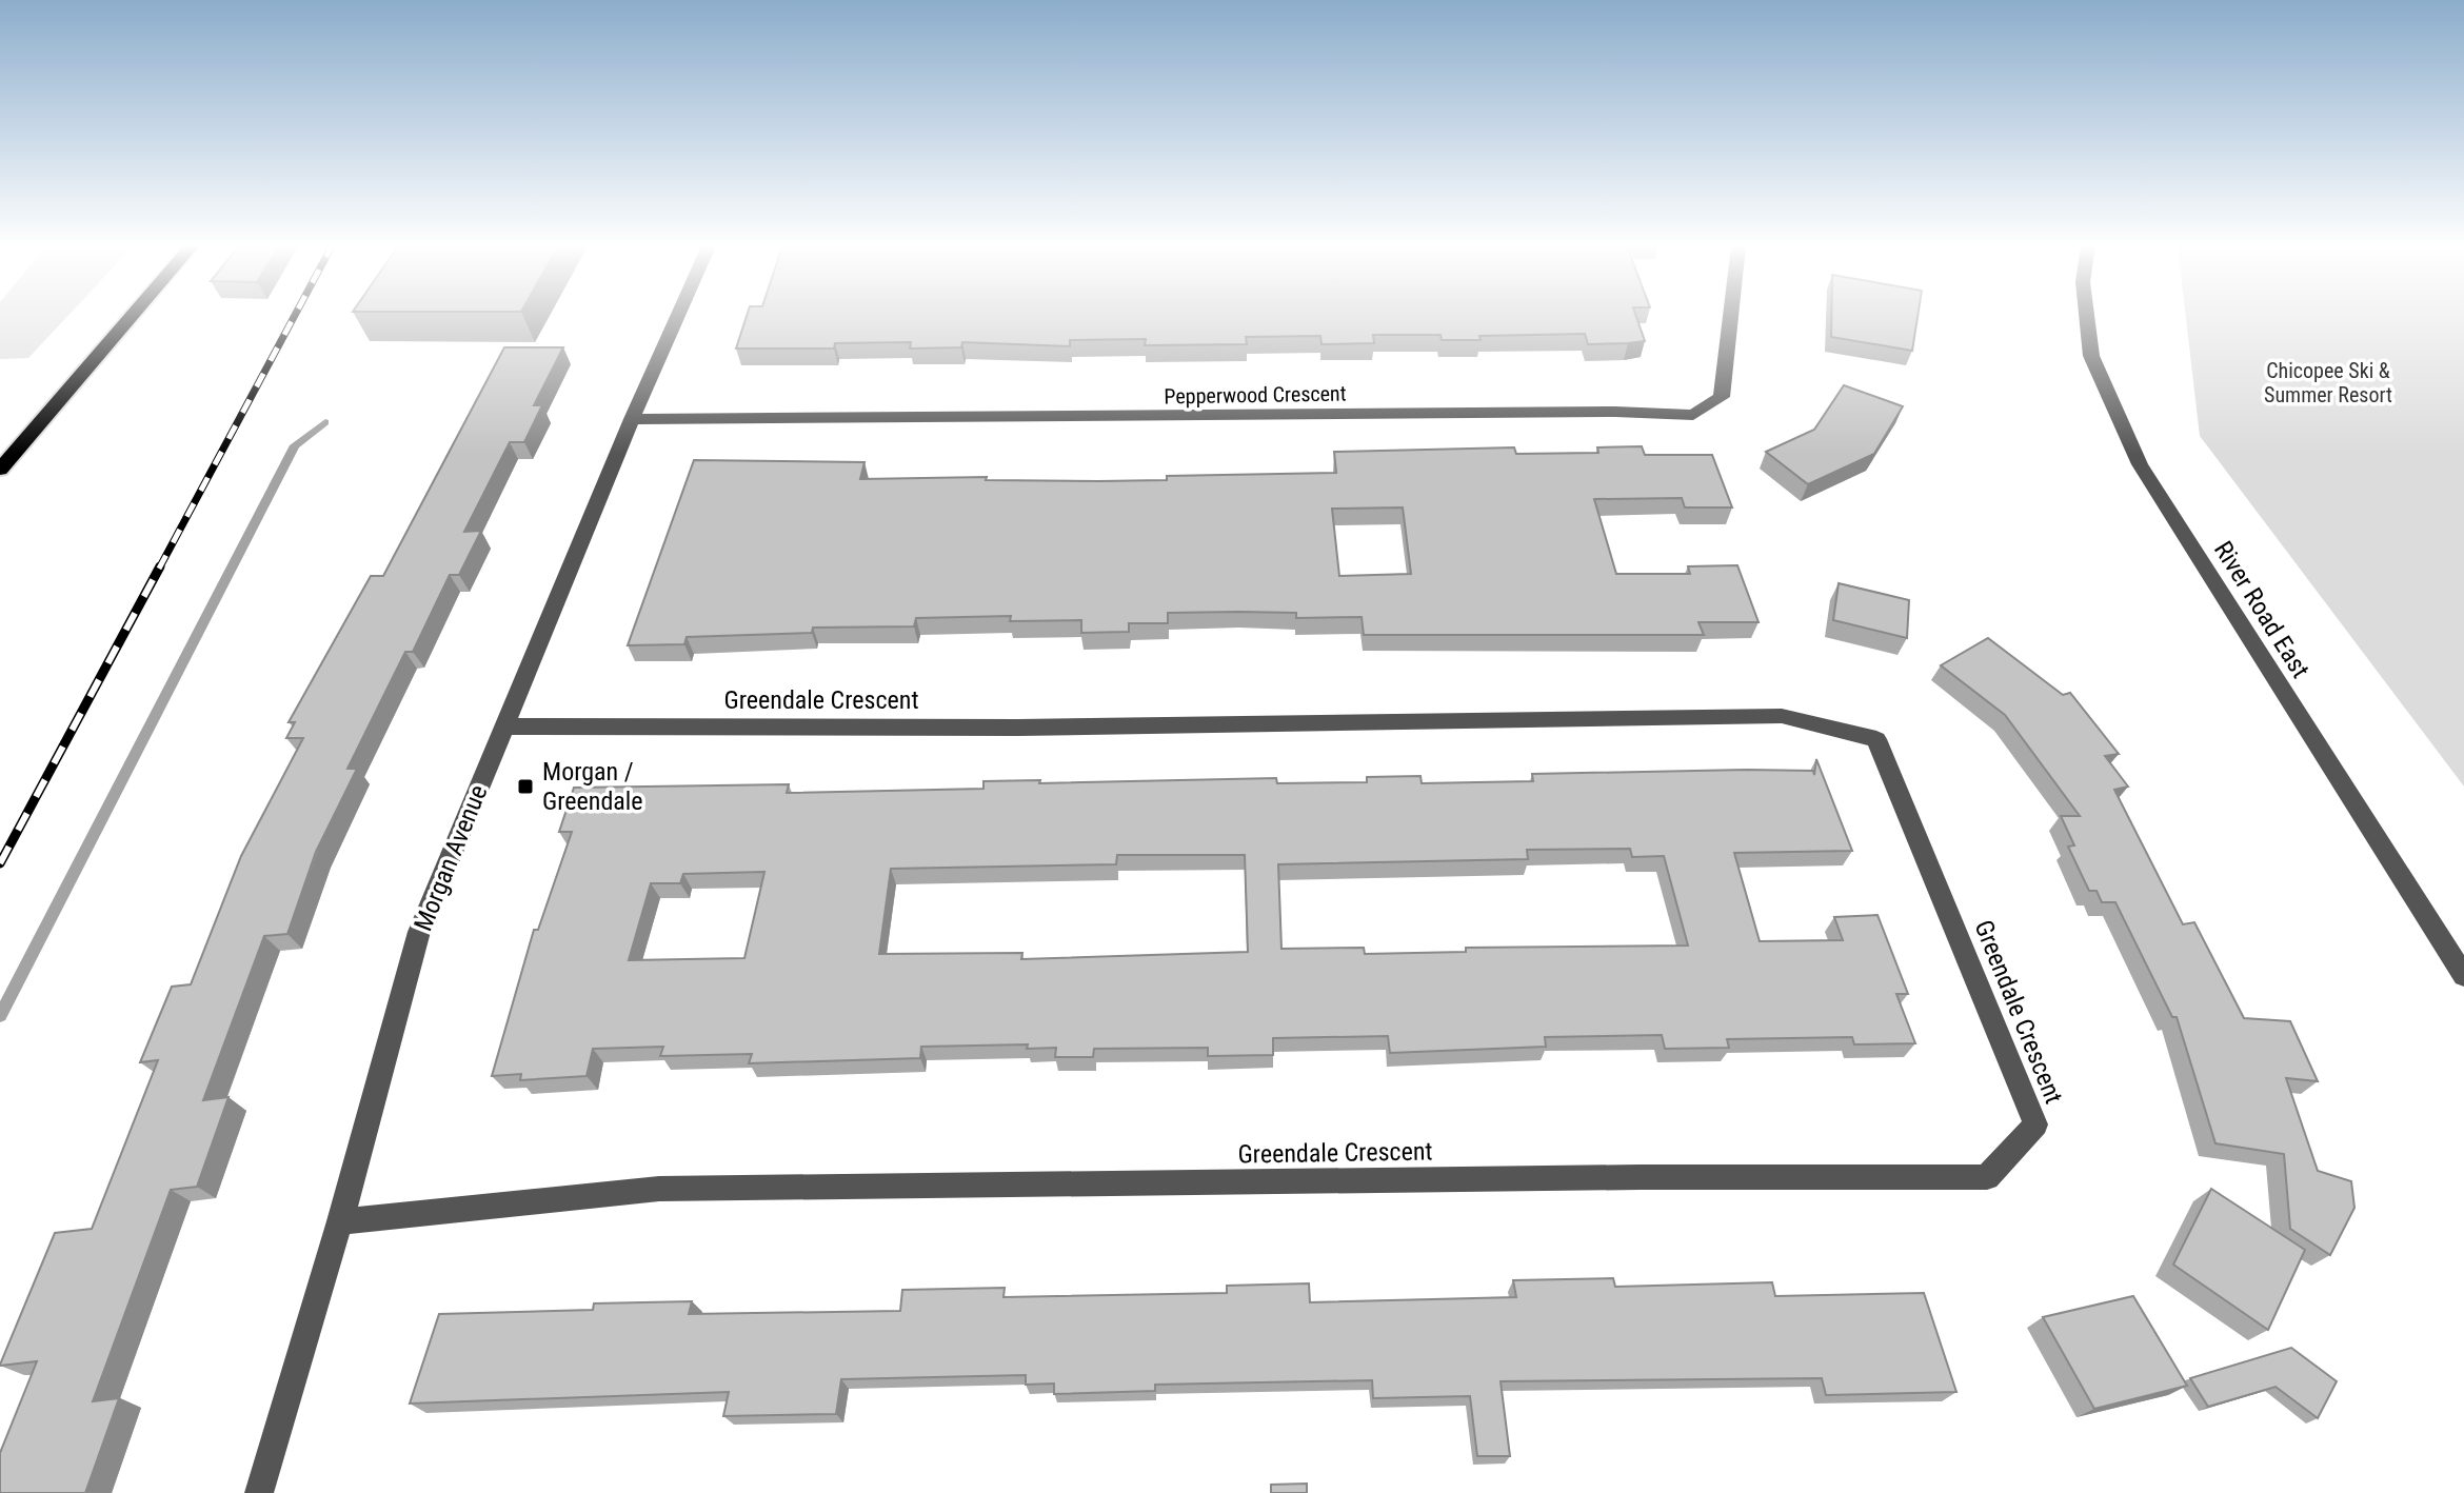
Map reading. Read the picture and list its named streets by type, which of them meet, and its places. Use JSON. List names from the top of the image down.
{
  "streets": {
    "street": [
      "Pepperwood Crescent",
      "River Road East",
      "Greendale Crescent",
      "Morgan Avenue"
    ]
  },
  "crossings": [
    ["Pepperwood Crescent", "Morgan Avenue"],
    ["Greendale Crescent", "Morgan Avenue"]
  ],
  "parks": ["Chicopee Ski & Summer Resort"],
  "places": {
    "transit": ["Morgan / Greendale"]
  }
}
